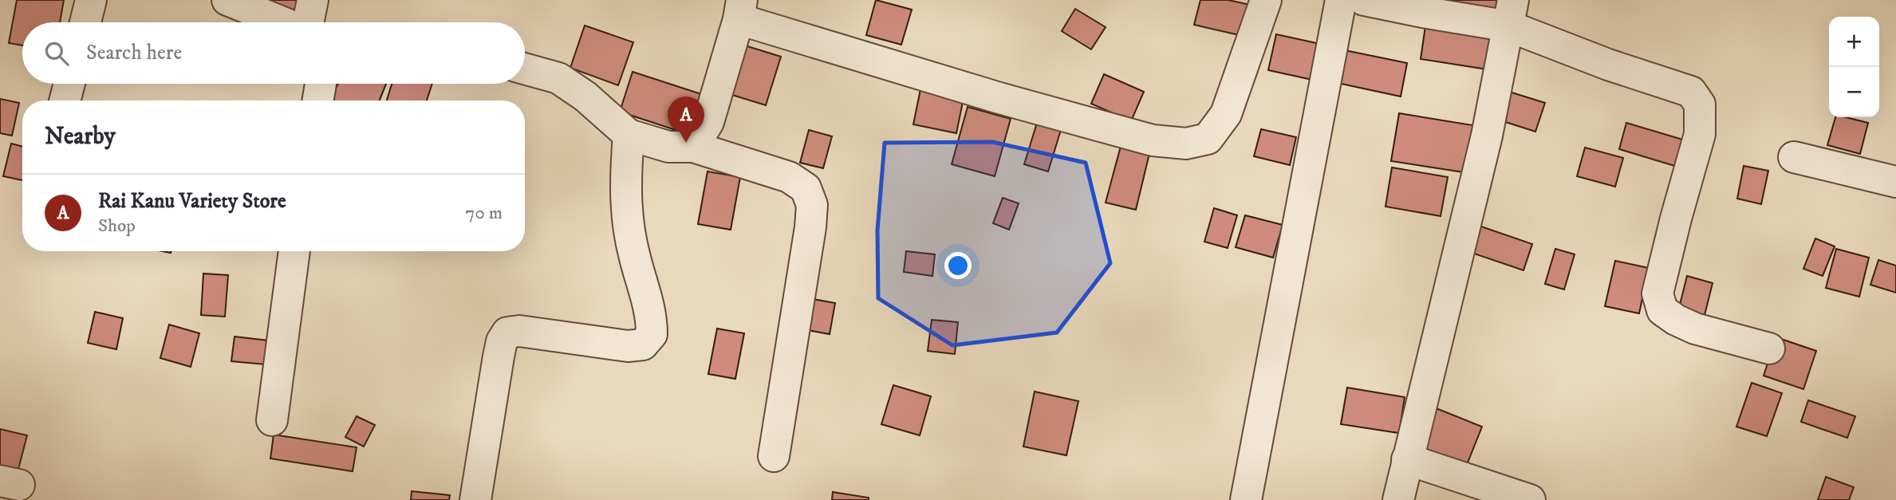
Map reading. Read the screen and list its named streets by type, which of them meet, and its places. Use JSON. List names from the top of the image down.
{
  "page": {
    "map_buttons": ["+", "−"],
    "search": "Search here",
    "pins": "A",
    "heading": "Nearby",
    "list": [
      {
        "mark": "A",
        "name": "Rai Kanu Variety Store",
        "note": "Shop",
        "value": "70 m"
      }
    ]
  }
}
